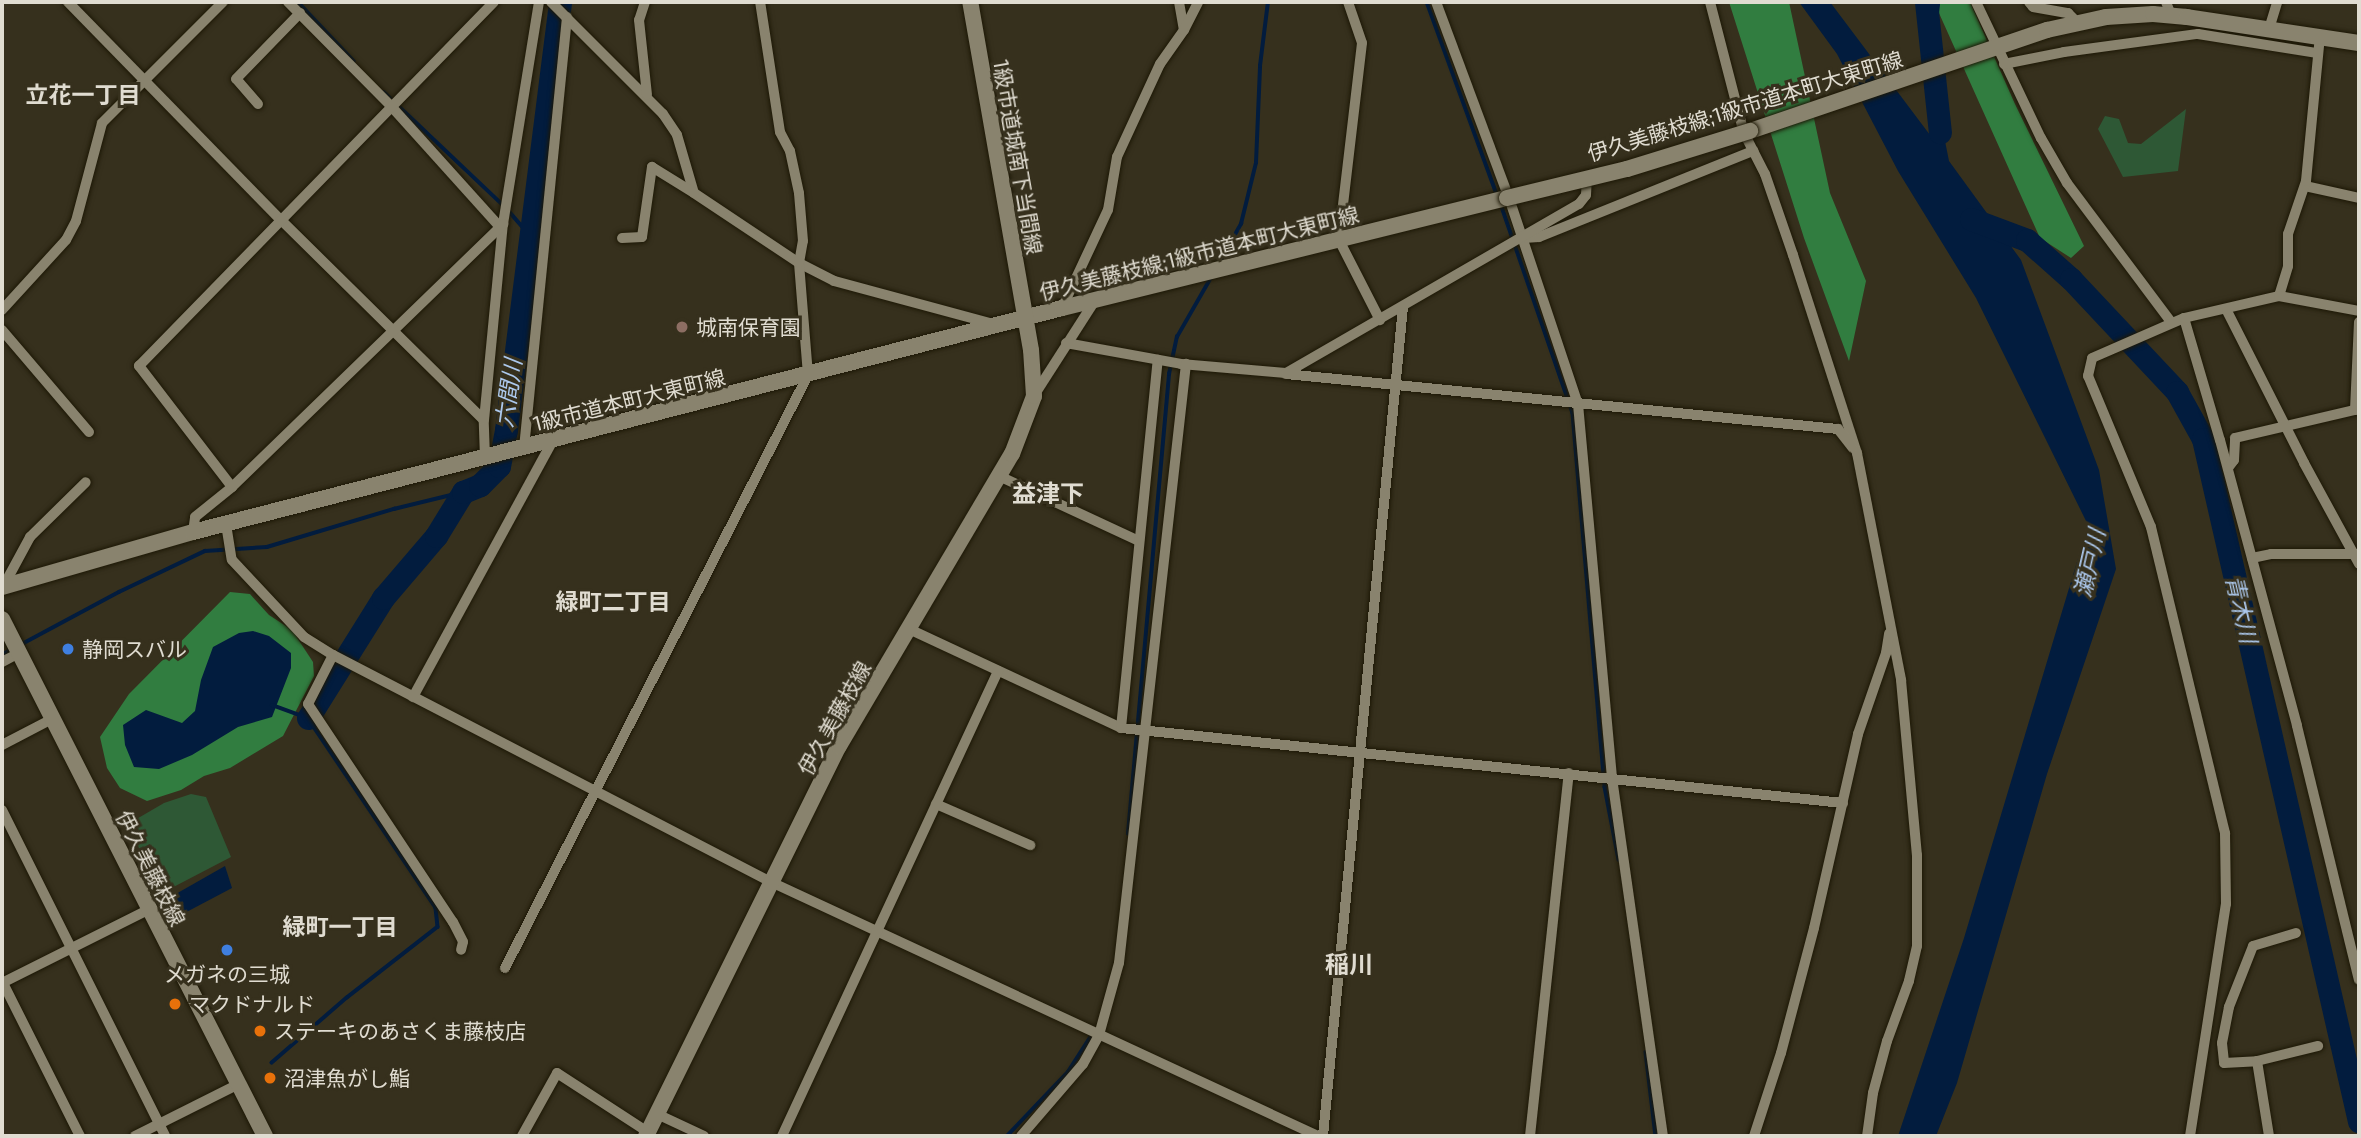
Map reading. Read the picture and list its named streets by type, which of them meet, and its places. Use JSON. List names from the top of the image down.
{
  "streets": {
    "main road": [
      "伊久美藤枝線;1級市道本町大東町線",
      "1級市道城南下当間線",
      "1級市道本町大東町線",
      "伊久美藤枝線"
    ]
  },
  "crossings": [
    ["伊久美藤枝線;1級市道本町大東町線", "1級市道城南下当間線"],
    ["伊久美藤枝線;1級市道本町大東町線", "1級市道本町大東町線"],
    ["伊久美藤枝線;1級市道本町大東町線", "伊久美藤枝線"],
    ["1級市道城南下当間線", "1級市道本町大東町線"],
    ["1級市道城南下当間線", "伊久美藤枝線"],
    ["1級市道本町大東町線", "伊久美藤枝線"]
  ],
  "districts": [
    "立花一丁目",
    "益津下",
    "緑町二丁目",
    "緑町一丁目",
    "稲川"
  ],
  "water": ["六間川", "瀬戸川", "青木川"],
  "places": [
    "城南保育園",
    "静岡スバル",
    "メガネの三城",
    "マクドナルド",
    "ステーキのあさくま藤枝店",
    "沼津魚がし鮨"
  ]
}
